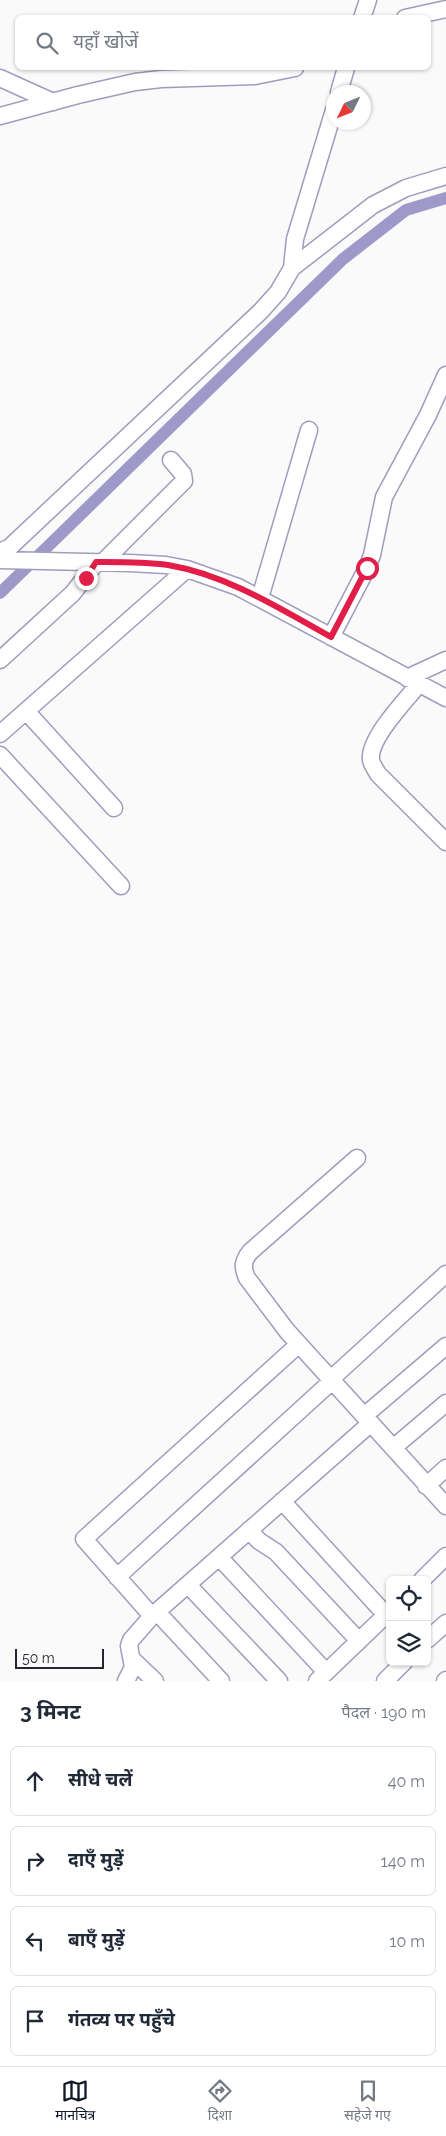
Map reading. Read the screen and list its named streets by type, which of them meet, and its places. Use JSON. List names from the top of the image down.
{
  "scale_bar": "50 m",
  "north": "bottom left",
  "page": {
    "search": "यहाँ खोजें",
    "scale": "50 m",
    "heading": ["3 मिनट", "पैदल · 190 m"],
    "list": [
      ["सीधे चलें", "40 m"],
      ["दाएँ मुड़ें", "140 m"],
      ["बाएँ मुड़ें", "10 m"],
      "गंतव्य पर पहुँचे"
    ],
    "nav": ["मानचित्र", "दिशा", "सहेजे गए"]
  }
}
